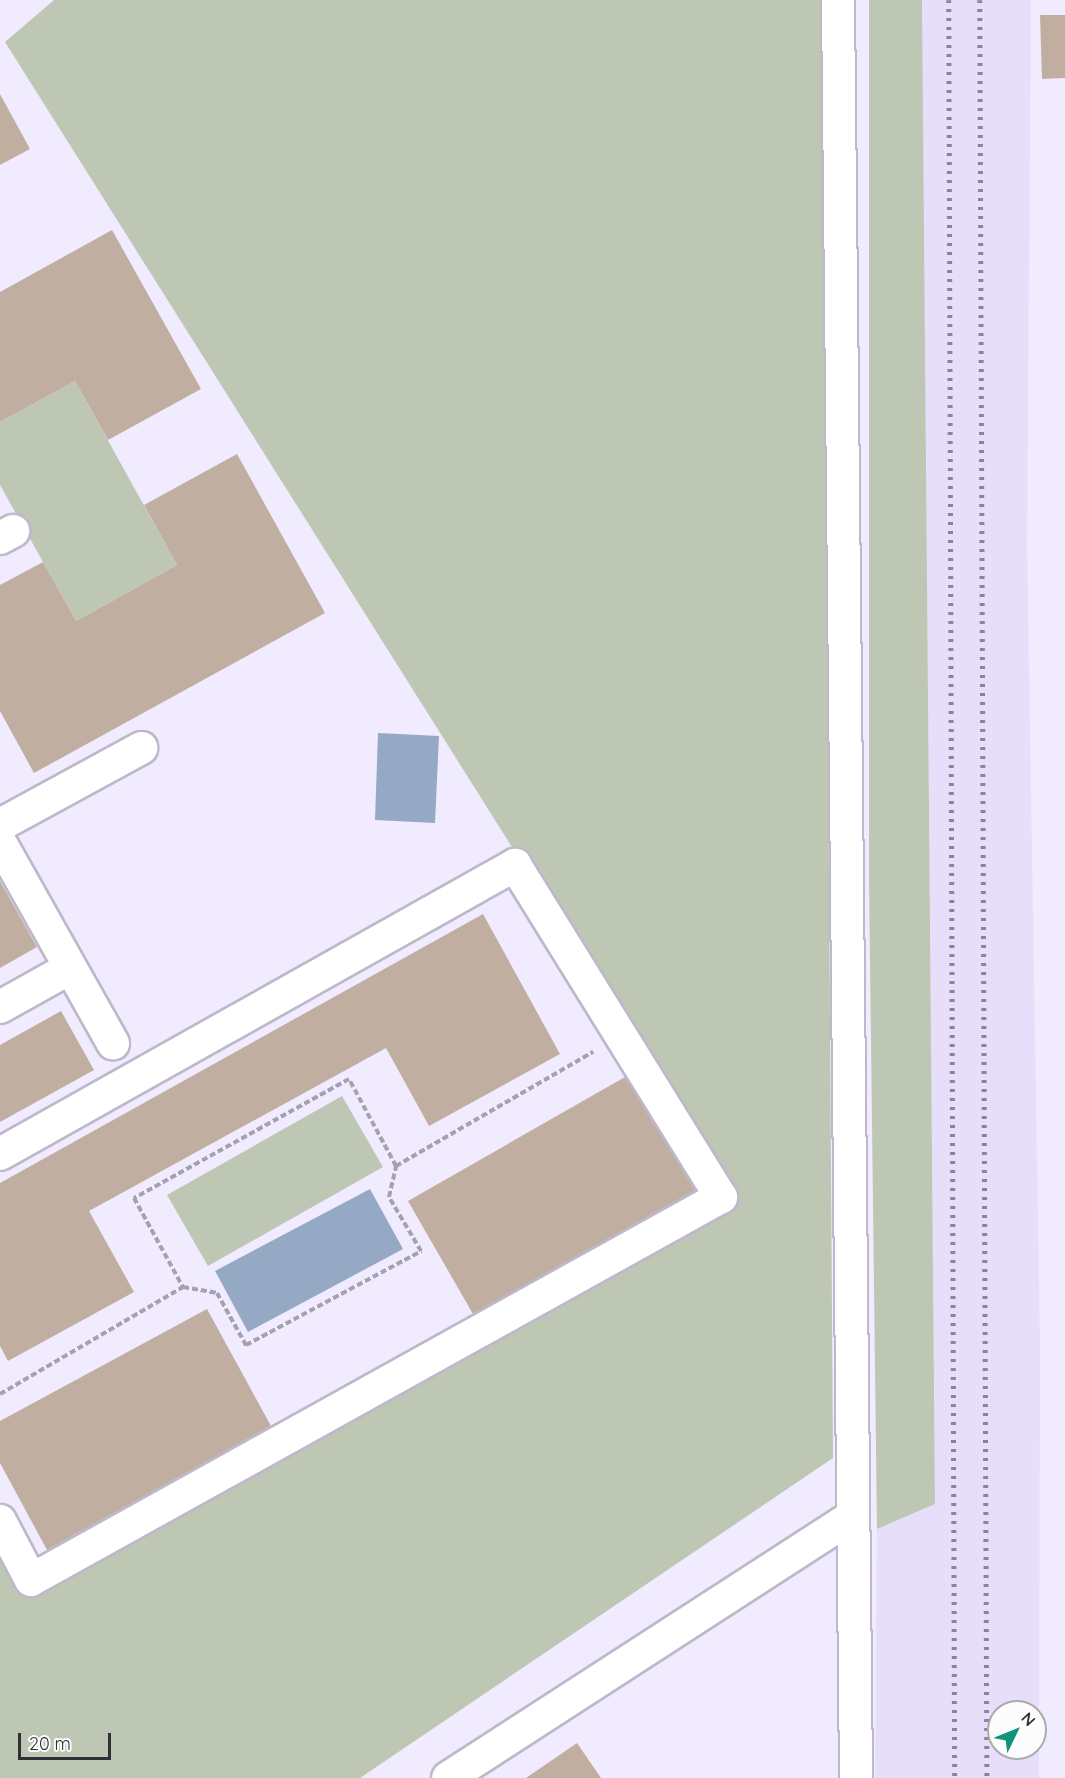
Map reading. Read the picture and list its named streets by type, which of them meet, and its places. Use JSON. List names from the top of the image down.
{
  "scale_bar": "20 m",
  "north": "top right"
}
